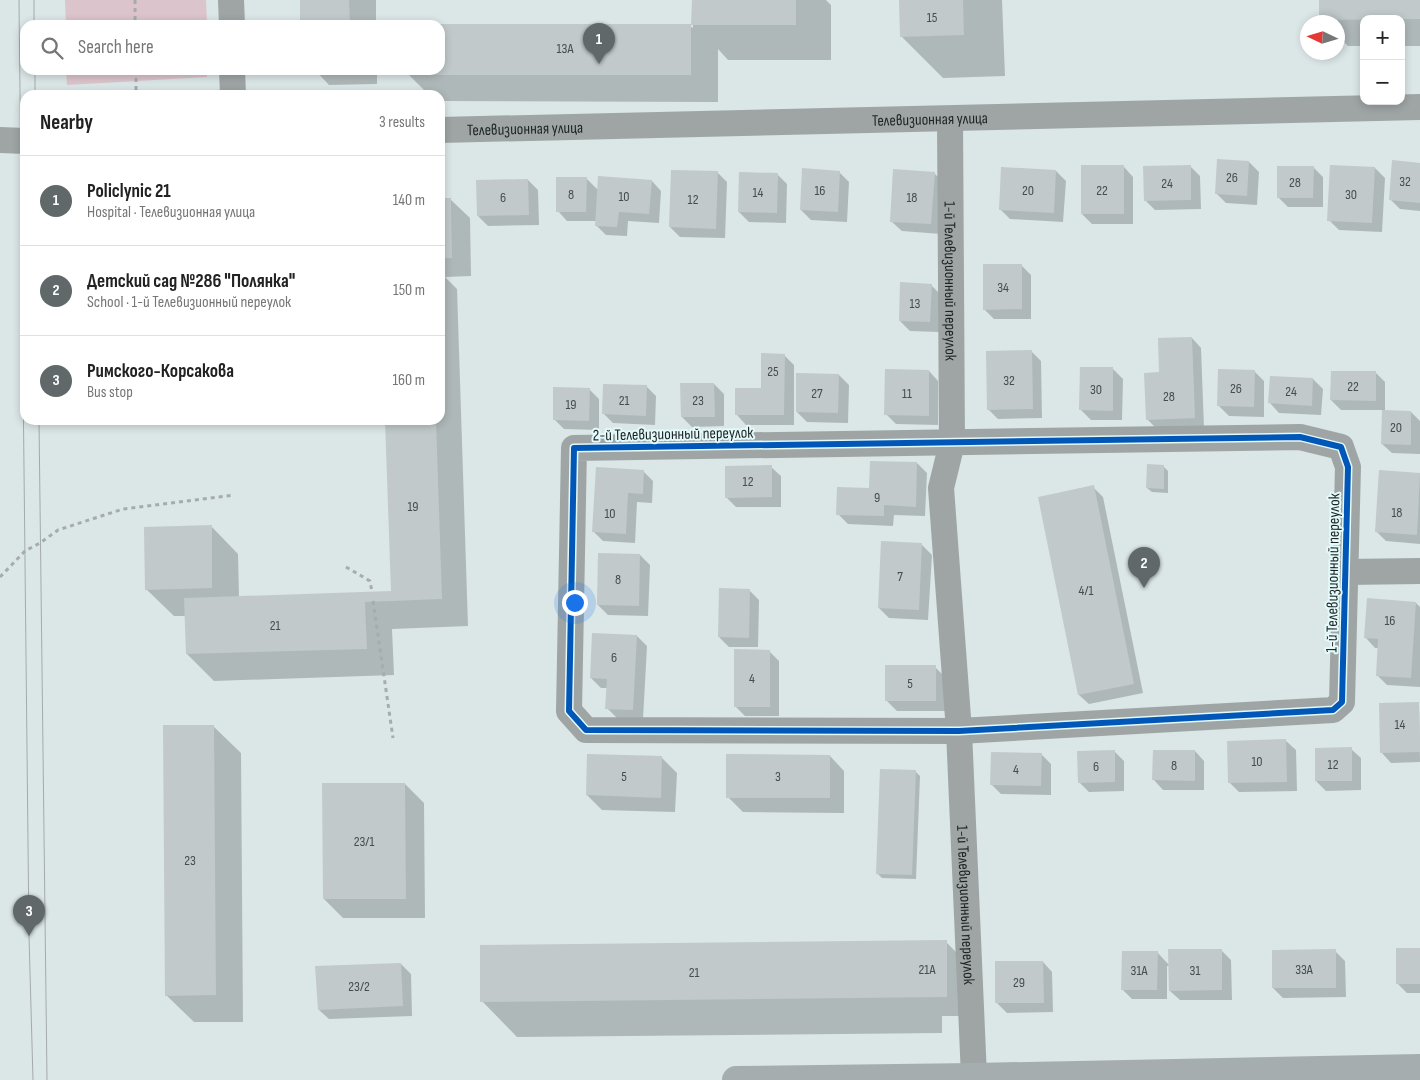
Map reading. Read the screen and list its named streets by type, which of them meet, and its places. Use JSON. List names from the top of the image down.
{
  "streets": {
    "street": ["Телевизионная улица", "1-й Телевизионный переулок", "2-й Телевизионный переулок"]
  },
  "crossings": [
    ["Телевизионная улица", "1-й Телевизионный переулок"],
    ["1-й Телевизионный переулок", "2-й Телевизионный переулок"]
  ],
  "house_numbers": [
    "15",
    "13А",
    "26",
    "32",
    "28",
    "24",
    "16",
    "20",
    "22",
    "14",
    "8",
    "30",
    "10",
    "6",
    "18",
    "12",
    "34",
    "13",
    "25",
    "32",
    "22",
    "26",
    "30",
    "24",
    "27",
    "11",
    "28",
    "21",
    "23",
    "19",
    "20",
    "12",
    "9",
    "19",
    "18",
    "10",
    "7",
    "8",
    "4/1",
    "16",
    "21",
    "6",
    "4",
    "5",
    "14",
    "10",
    "12",
    "8",
    "6",
    "4",
    "5",
    "3",
    "23/1",
    "23",
    "21А",
    "33А",
    "31А",
    "31",
    "21",
    "29",
    "23/2"
  ],
  "north": "left",
  "page": {
    "map_buttons": ["+", "−"],
    "search": "Search here",
    "pins": ["1", "2", "3"],
    "heading": ["Nearby", "3 results"],
    "list": [
      {
        "mark": "1",
        "name": "Policlynic 21",
        "note": "Hospital · Телевизионная улица",
        "value": "140 m"
      },
      {
        "mark": "2",
        "name": "Детский сад №286 \"Полянка\"",
        "note": "School · 1-й Телевизионный переулок",
        "value": "150 m"
      },
      {
        "mark": "3",
        "name": "Римского-Корсакова",
        "note": "Bus stop",
        "value": "160 m"
      }
    ]
  }
}
